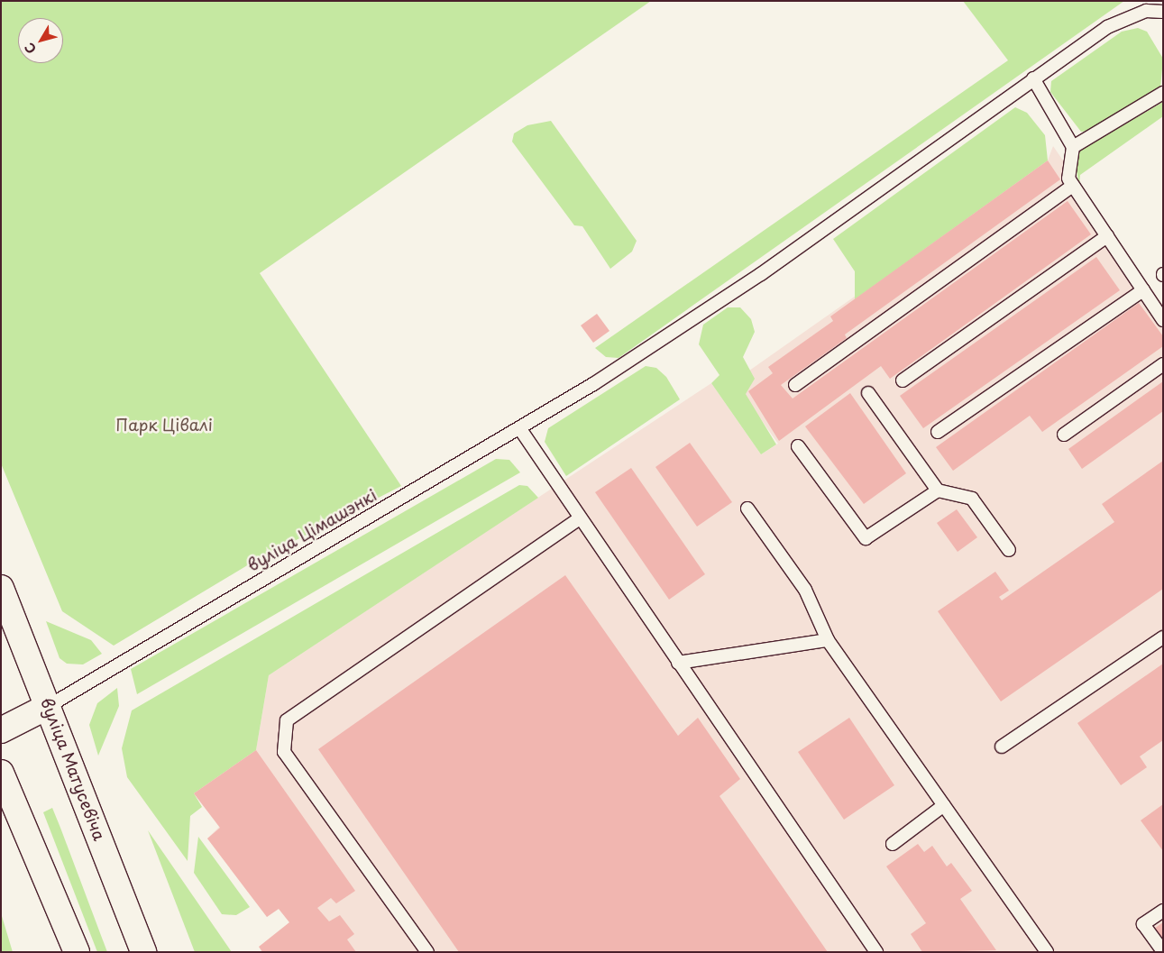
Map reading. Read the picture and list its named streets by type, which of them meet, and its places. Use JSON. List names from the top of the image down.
{
  "streets": {
    "main road": ["вуліца Матусевіча"],
    "lane": ["вуліца Цімашэнкі"]
  },
  "crossings": [
    ["вуліца Цімашэнкі", "вуліца Матусевіча"]
  ],
  "parks": ["Парк Цівалі"],
  "north": "bottom left"
}
